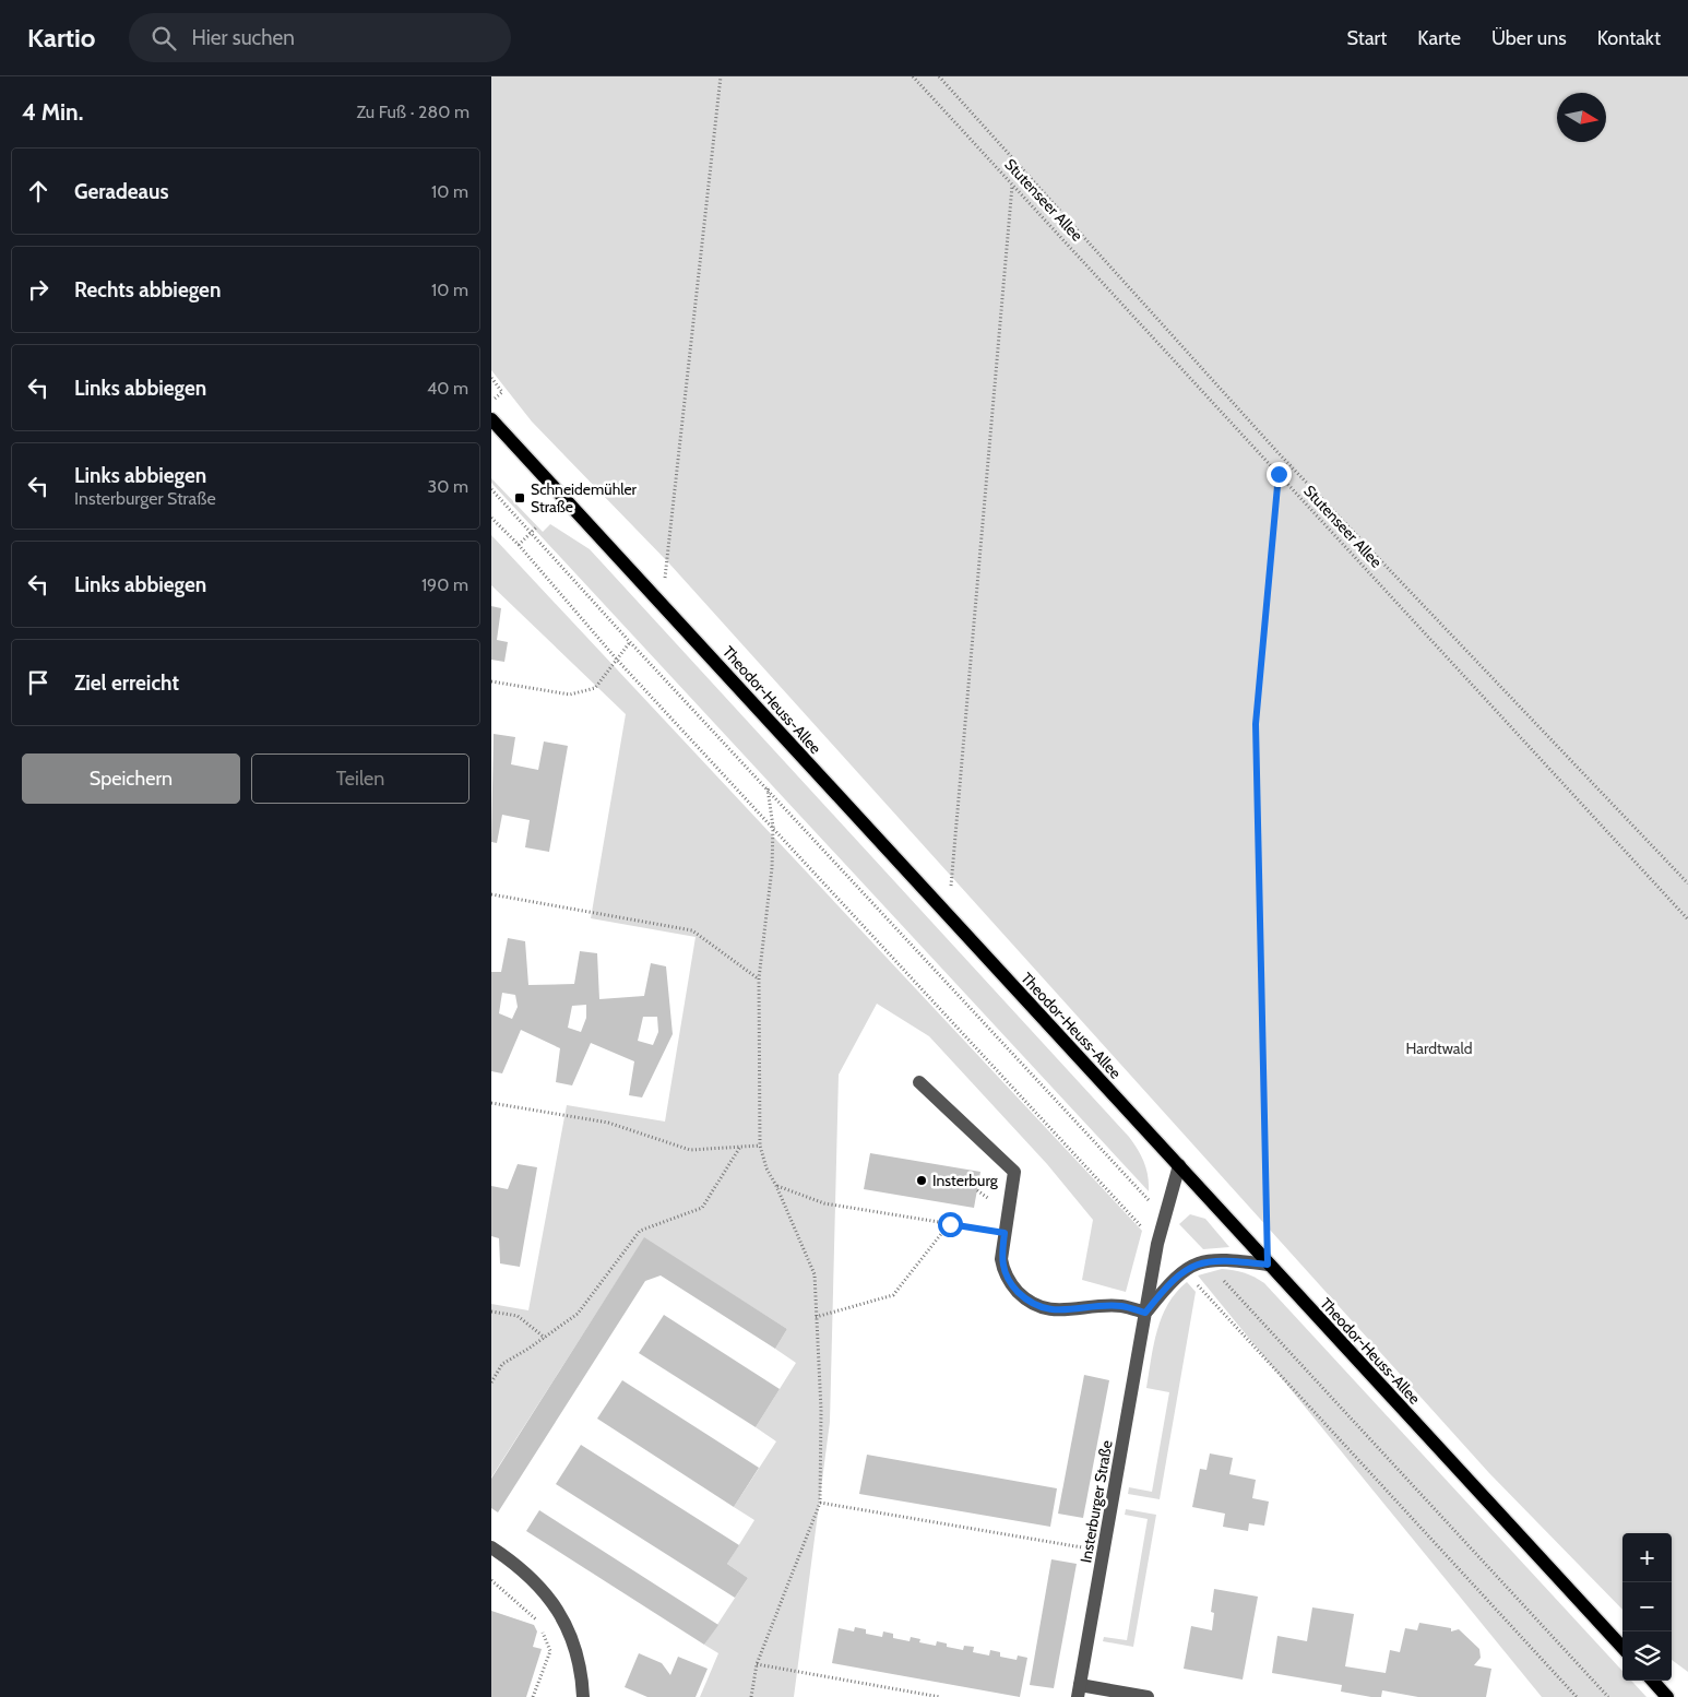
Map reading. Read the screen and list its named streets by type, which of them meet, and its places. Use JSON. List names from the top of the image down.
{
  "streets": {
    "main road": ["Theodor-Heuss-Allee"],
    "street": ["Insterburger Straße"],
    "path": ["Stutenseer Allee"]
  },
  "crossings": [
    ["Theodor-Heuss-Allee", "Insterburger Straße"]
  ],
  "parks": ["Hardtwald"],
  "places": {
    "transit": ["Schneidemühler Straße"],
    "other": ["Insterburg"]
  },
  "north": "right",
  "page": {
    "header": "Kartio",
    "search": "Hier suchen",
    "nav": [
      "Start",
      "Karte",
      "Über uns",
      "Kontakt"
    ],
    "heading": ["4 Min.", "Zu Fuß · 280 m"],
    "list": [
      ["Geradeaus", "10 m"],
      ["Rechts abbiegen", "10 m"],
      ["Links abbiegen", "40 m"],
      ["Links abbiegen", "Insterburger Straße", "30 m"],
      ["Links abbiegen", "190 m"],
      "Ziel erreicht"
    ],
    "buttons": ["Speichern", "Teilen"],
    "map_buttons": ["+", "−"]
  }
}
